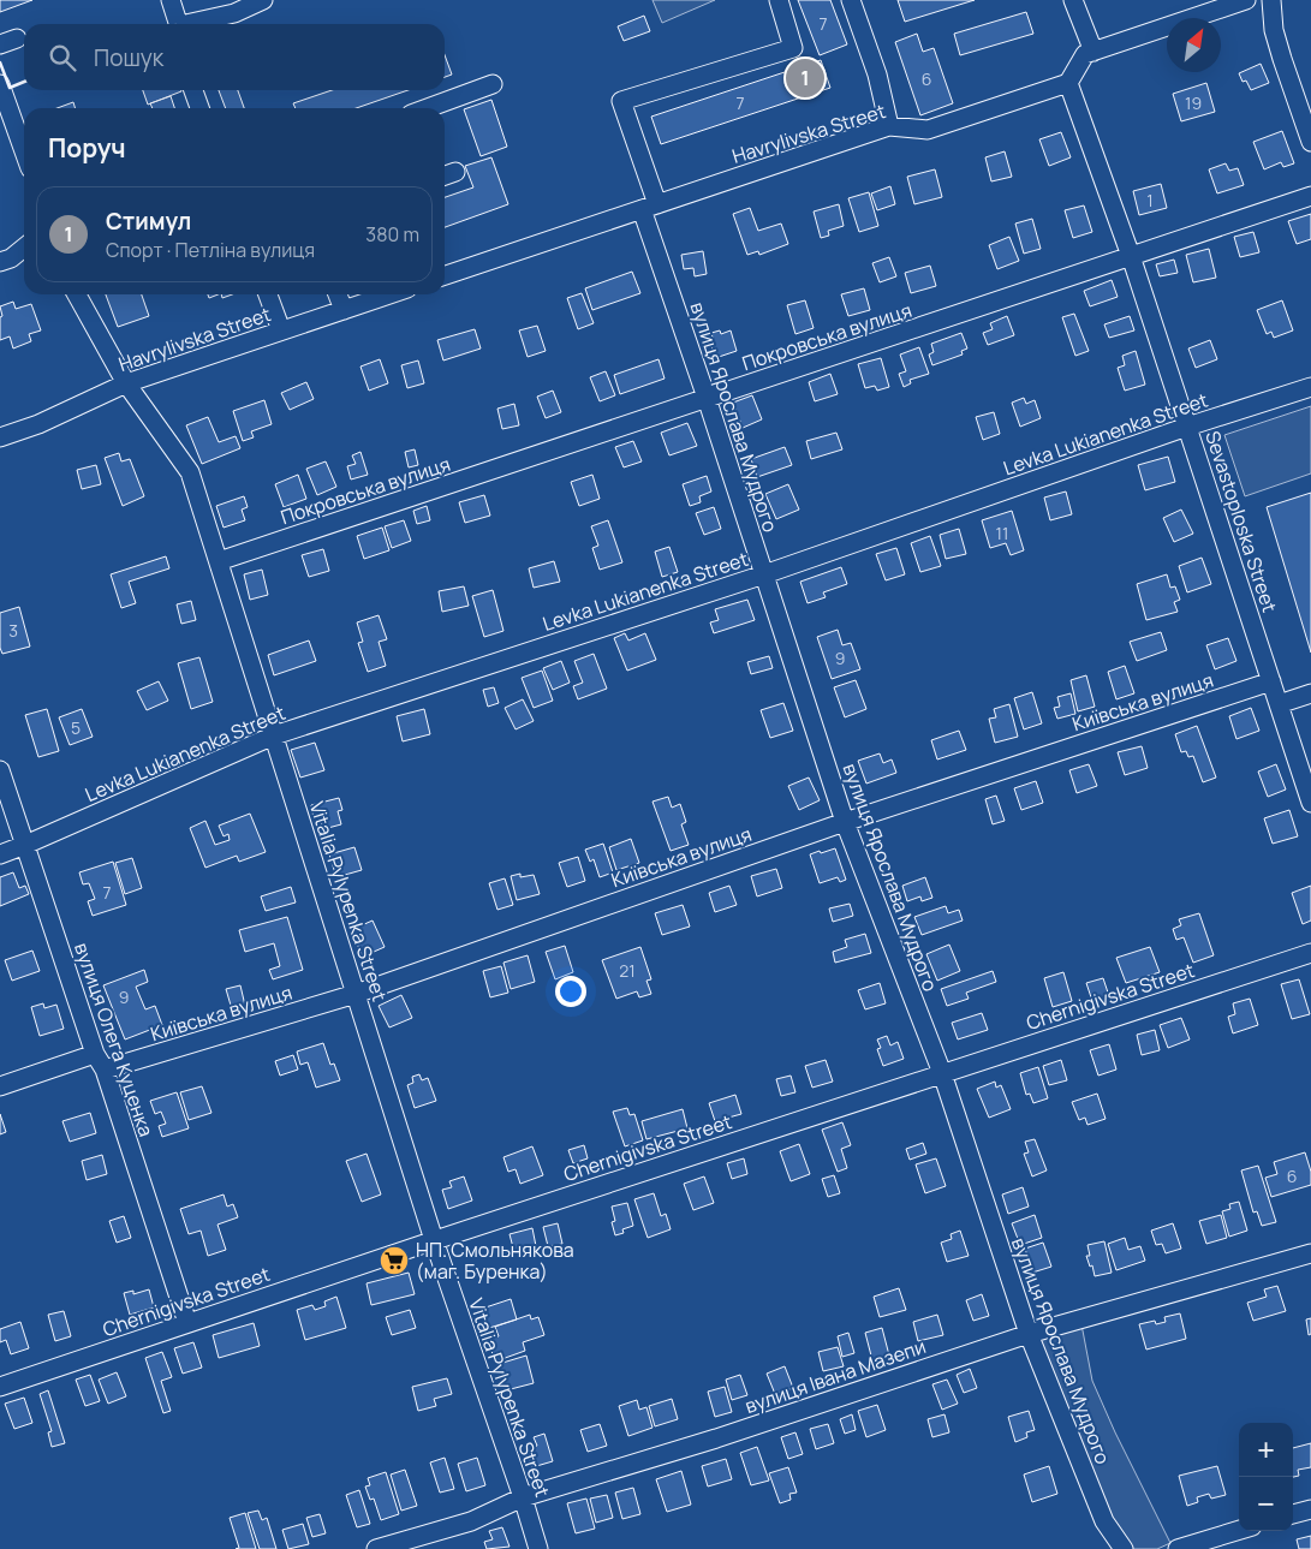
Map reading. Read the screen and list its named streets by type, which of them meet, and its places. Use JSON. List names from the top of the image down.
{
  "streets": {
    "street": [
      "Havrylivska Street",
      "Покровська вулиця",
      "вулиця Ярослава Мудрого",
      "Levka Lukianenka Street",
      "Sevastoploska Street",
      "Київська вулиця",
      "Vitalia Pylypenka Street",
      "Chernigivska Street",
      "вулиця Олега Куценка",
      "вулиця Івана Мазепи"
    ]
  },
  "crossings": [
    ["Havrylivska Street", "вулиця Ярослава Мудрого"],
    ["Havrylivska Street", "Sevastoploska Street"],
    ["Havrylivska Street", "Vitalia Pylypenka Street"],
    ["Покровська вулиця", "вулиця Ярослава Мудрого"],
    ["Покровська вулиця", "Sevastoploska Street"],
    ["Покровська вулиця", "Vitalia Pylypenka Street"],
    ["вулиця Ярослава Мудрого", "Levka Lukianenka Street"],
    ["вулиця Ярослава Мудрого", "Київська вулиця"],
    ["вулиця Ярослава Мудрого", "Chernigivska Street"],
    ["вулиця Ярослава Мудрого", "вулиця Івана Мазепи"],
    ["Levka Lukianenka Street", "Sevastoploska Street"],
    ["Levka Lukianenka Street", "Vitalia Pylypenka Street"],
    ["Levka Lukianenka Street", "вулиця Олега Куценка"],
    ["Sevastoploska Street", "Київська вулиця"],
    ["Київська вулиця", "Vitalia Pylypenka Street"],
    ["Київська вулиця", "вулиця Олега Куценка"],
    ["Vitalia Pylypenka Street", "Chernigivska Street"],
    ["Vitalia Pylypenka Street", "вулиця Івана Мазепи"],
    ["Chernigivska Street", "вулиця Олега Куценка"]
  ],
  "places": {
    "supermarket": ["НП. Смольнякова (маг. Буренка)"]
  },
  "house_numbers": [
    "7",
    "6",
    "7",
    "19",
    "1",
    "11",
    "3",
    "9",
    "5",
    "7",
    "21",
    "9",
    "6"
  ],
  "north": "top right",
  "page": {
    "search": "Пошук",
    "pins": "1",
    "heading": "Поруч",
    "list": [
      {
        "mark": "1",
        "name": "Стимул",
        "note": "Спорт · Петліна вулиця",
        "value": "380 m"
      }
    ],
    "map_buttons": ["+", "−"]
  }
}
